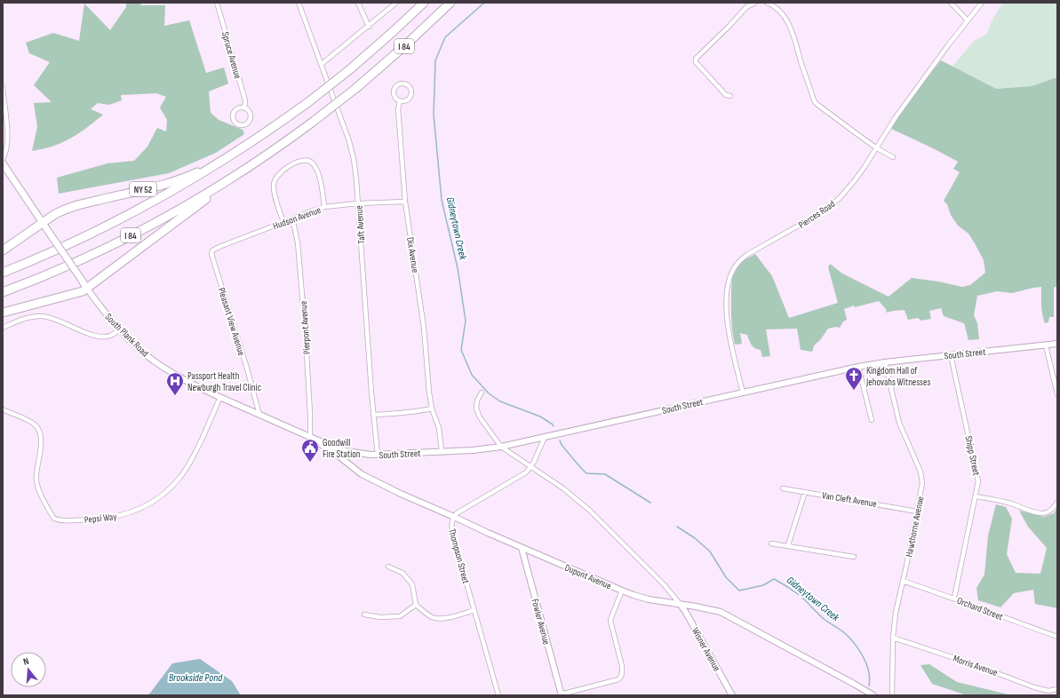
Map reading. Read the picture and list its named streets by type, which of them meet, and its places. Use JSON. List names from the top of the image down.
{
  "streets": {
    "highway": ["I 84", "NY 52"],
    "main road": ["South Plank Road"],
    "street": [
      "Spruce Avenue",
      "Pierces Road",
      "Hudson Avenue",
      "Taft Avenue",
      "Dix Avenue",
      "Pleasant View Avenue",
      "Pierpont Avenue",
      "South Street",
      "Shipp Street",
      "Van Cleft Avenue",
      "Pepsi Way",
      "Hawthorne Avenue",
      "Thompson Street",
      "Dupont Avenue",
      "Orchard Street",
      "Fowler Avenue",
      "Wisner Avenue",
      "Morris Avenue"
    ]
  },
  "crossings": [
    ["I 84", "NY 52"],
    ["NY 52", "South Plank Road"],
    ["Pierces Road", "South Street"],
    ["Hudson Avenue", "Taft Avenue"],
    ["Hudson Avenue", "Dix Avenue"],
    ["Hudson Avenue", "Pleasant View Avenue"],
    ["Hudson Avenue", "Pierpont Avenue"],
    ["Taft Avenue", "South Street"],
    ["Dix Avenue", "South Street"],
    ["Pleasant View Avenue", "South Plank Road"],
    ["Pierpont Avenue", "South Plank Road"],
    ["Pierpont Avenue", "South Street"],
    ["Pierpont Avenue", "Dupont Avenue"],
    ["South Plank Road", "South Street"],
    ["South Plank Road", "Pepsi Way"],
    ["South Plank Road", "Dupont Avenue"],
    ["South Street", "Shipp Street"],
    ["South Street", "Hawthorne Avenue"],
    ["South Street", "Thompson Street"],
    ["South Street", "Dupont Avenue"],
    ["Shipp Street", "Orchard Street"],
    ["Van Cleft Avenue", "Hawthorne Avenue"],
    ["Hawthorne Avenue", "Orchard Street"],
    ["Hawthorne Avenue", "Morris Avenue"],
    ["Thompson Street", "Dupont Avenue"],
    ["Dupont Avenue", "Fowler Avenue"],
    ["Dupont Avenue", "Wisner Avenue"]
  ],
  "water": ["Gidneytown Creek", "Brookside Pond"],
  "places": {
    "church": ["Kingdom Hall of Jehovahs Witnesses"],
    "hospital": ["Passport Health Newburgh Travel Clinic"],
    "public building": ["Goodwill Fire Station"]
  },
  "north": "top"
}
